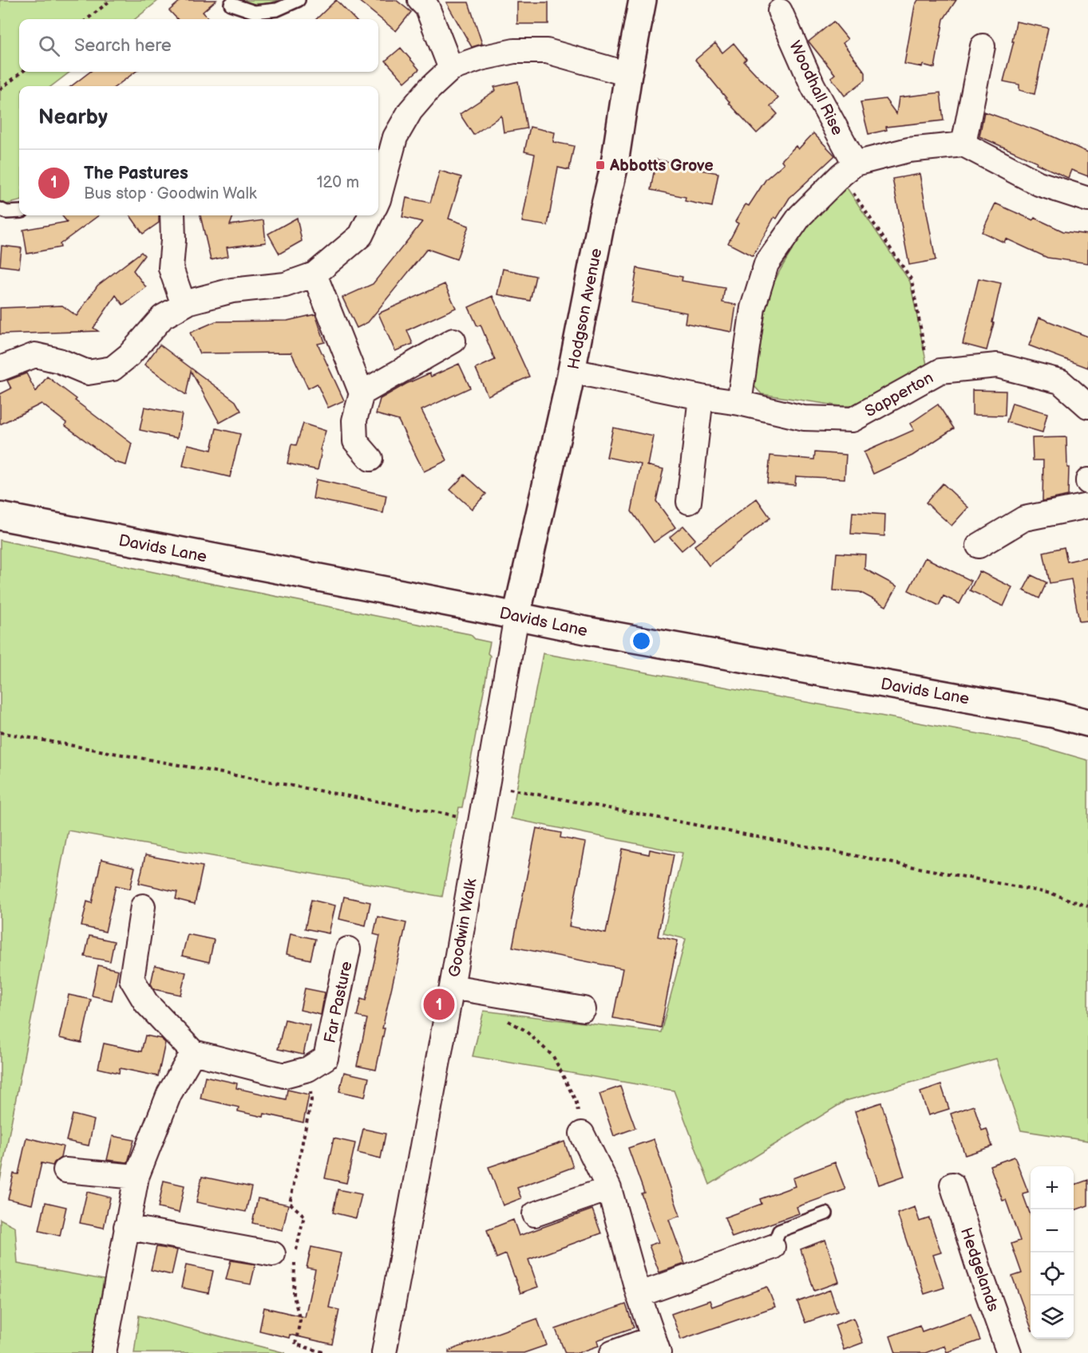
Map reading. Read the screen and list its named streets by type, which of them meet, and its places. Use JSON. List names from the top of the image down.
{
  "streets": {
    "street": [
      "Woodhall Rise",
      "Hodgson Avenue",
      "Sapperton",
      "Davids Lane",
      "Goodwin Walk",
      "Far Pasture",
      "Hedgelands"
    ]
  },
  "crossings": [
    ["Hodgson Avenue", "Sapperton"],
    ["Hodgson Avenue", "Davids Lane"],
    ["Hodgson Avenue", "Goodwin Walk"],
    ["Davids Lane", "Goodwin Walk"]
  ],
  "places": {
    "transit": ["Abbotts Grove"]
  },
  "page": {
    "search": "Search here",
    "heading": "Nearby",
    "list": [
      {
        "mark": "1",
        "name": "The Pastures",
        "note": "Bus stop · Goodwin Walk",
        "value": "120 m"
      }
    ],
    "pins": "1",
    "map_buttons": ["+", "−"]
  }
}
